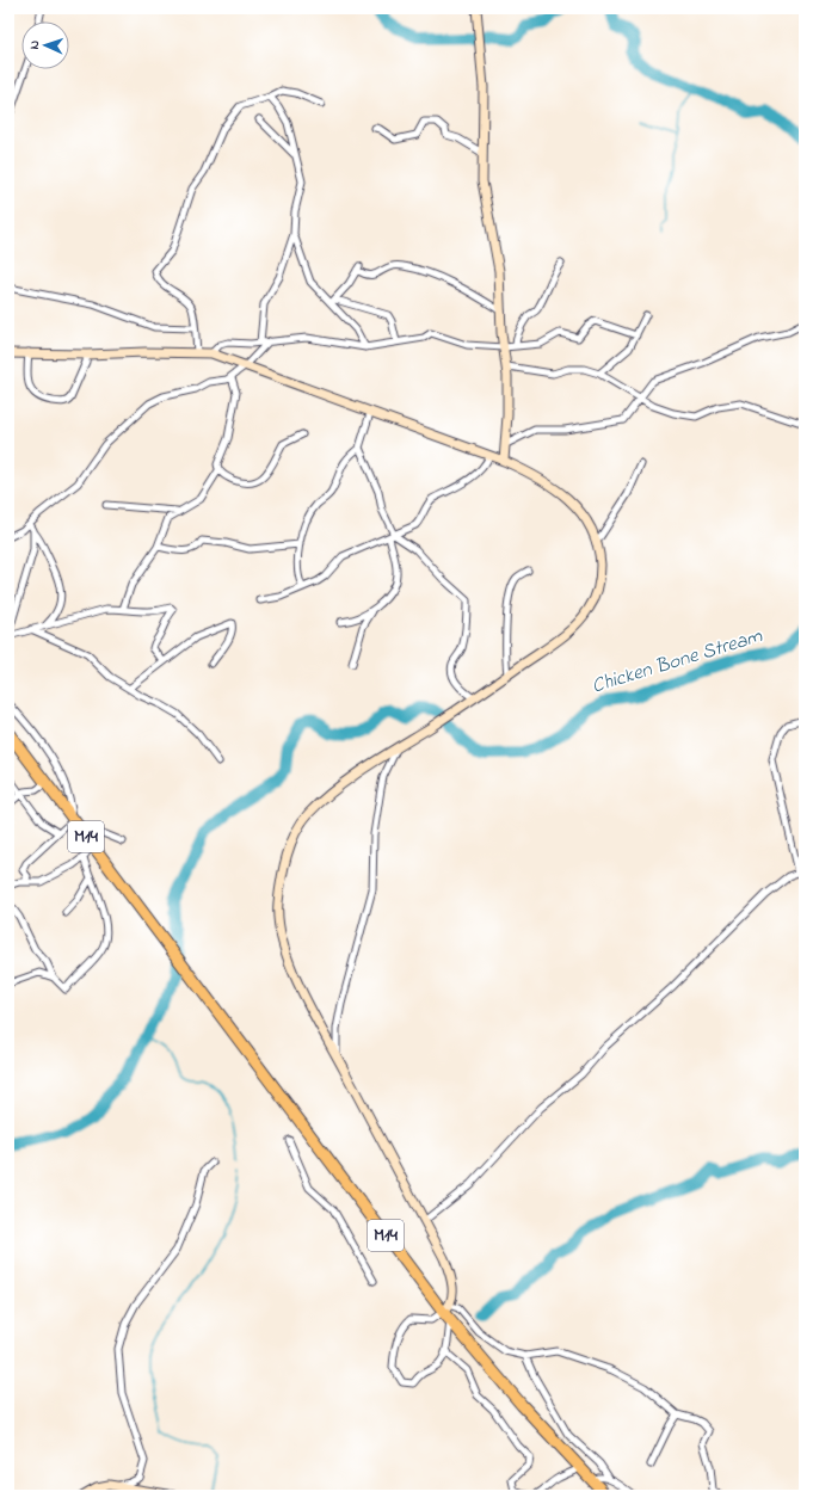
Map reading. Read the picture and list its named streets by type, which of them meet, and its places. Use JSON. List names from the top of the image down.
{
  "streets": {
    "highway": ["M14"]
  },
  "water": ["Chicken Bone Stream"],
  "north": "left"
}
